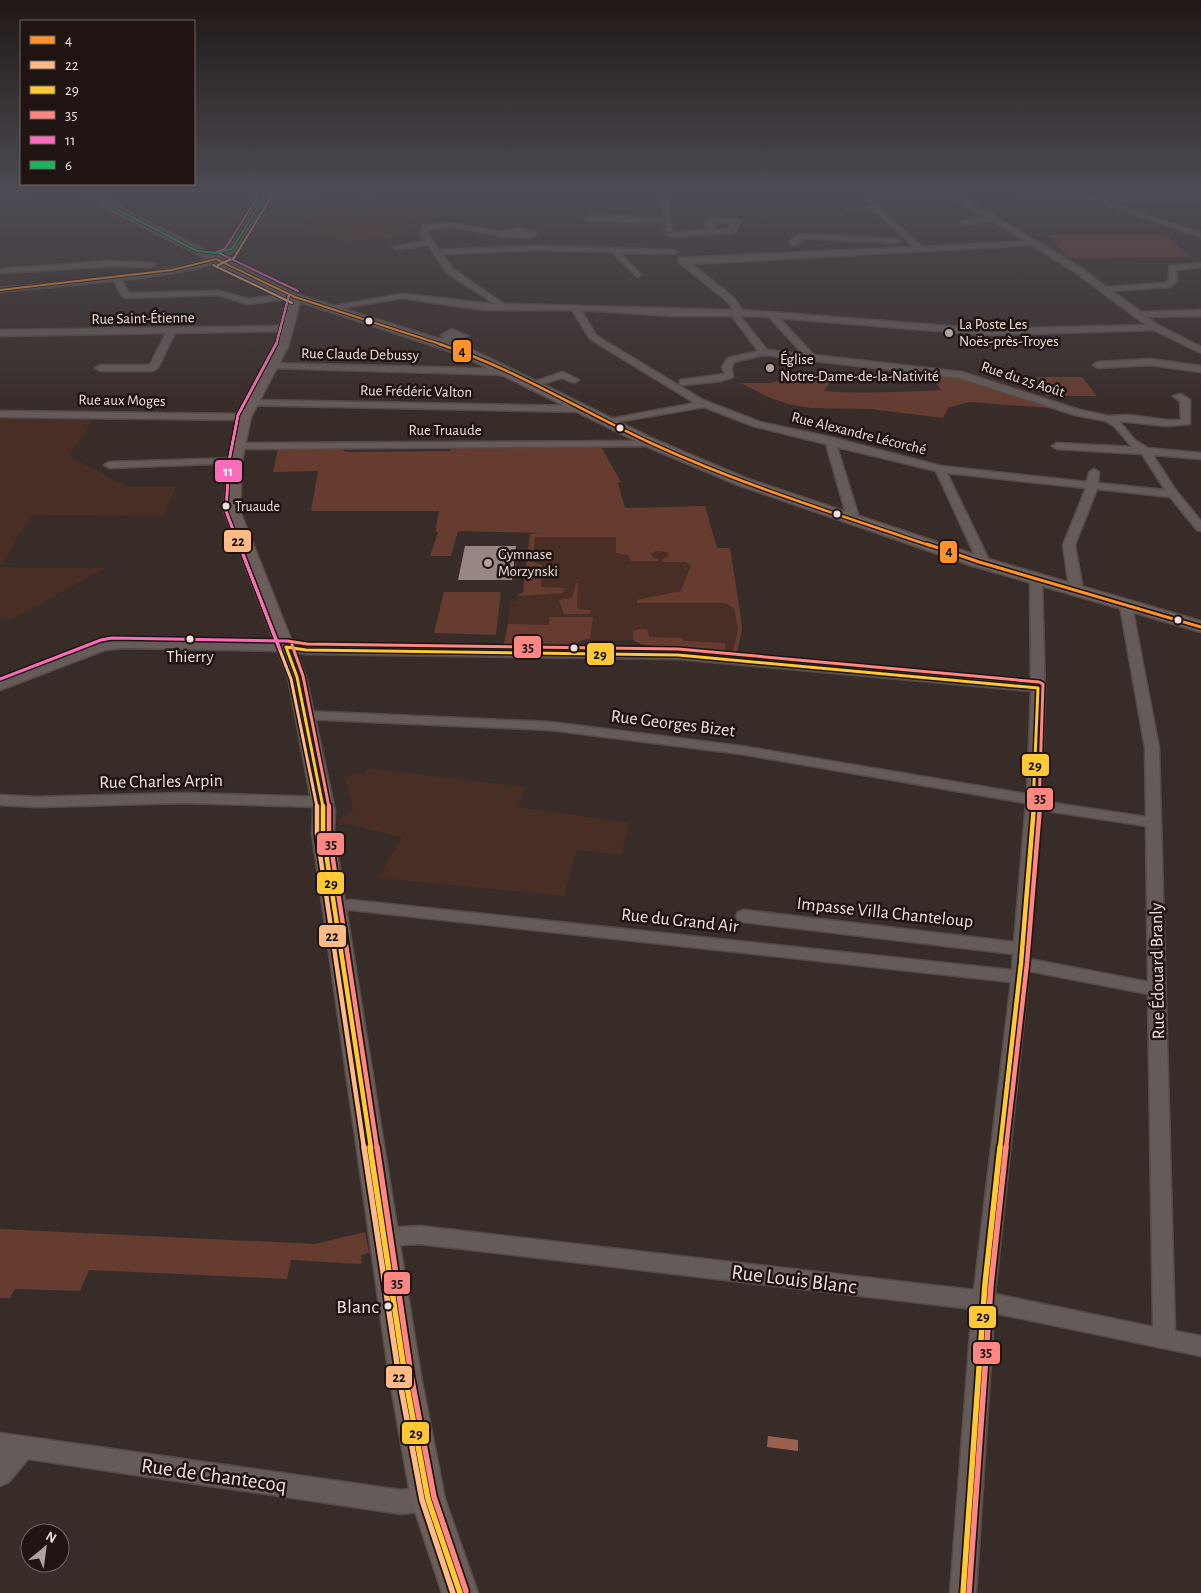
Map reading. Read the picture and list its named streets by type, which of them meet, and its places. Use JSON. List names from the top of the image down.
{
  "streets": {
    "street": [
      "Rue Saint-Étienne",
      "Rue Claude Debussy",
      "Rue du 25 Août",
      "Rue Frédéric Valton",
      "Rue aux Moges",
      "Rue Truaude",
      "Rue Alexandre Lécorché",
      "Rue Georges Bizet",
      "Rue Charles Arpin",
      "Impasse Villa Chanteloup",
      "Rue du Grand Air",
      "Rue Édouard Branly",
      "Rue Louis Blanc",
      "Rue de Chantecoq"
    ]
  },
  "crossings": [
    ["Rue du 25 Août", "Rue Alexandre Lécorché"],
    ["Rue Frédéric Valton", "Rue aux Moges"],
    ["Rue Georges Bizet", "Rue Édouard Branly"],
    ["Impasse Villa Chanteloup", "Rue du Grand Air"],
    ["Rue Édouard Branly", "Rue Louis Blanc"]
  ],
  "places": [
    "La Poste Les Noës-près-Troyes",
    "Église Notre-Dame-de-la-Nativité",
    "Truaude",
    "Gymnase Morzynski",
    "Thierry",
    "Blanc"
  ],
  "lines": [
    "transit line 4",
    "transit line 22",
    "transit line 11",
    "transit line 35",
    "transit line 29"
  ],
  "legend": [
    "4",
    "22",
    "29",
    "35",
    "11",
    "6"
  ],
  "north": "top right"
}
